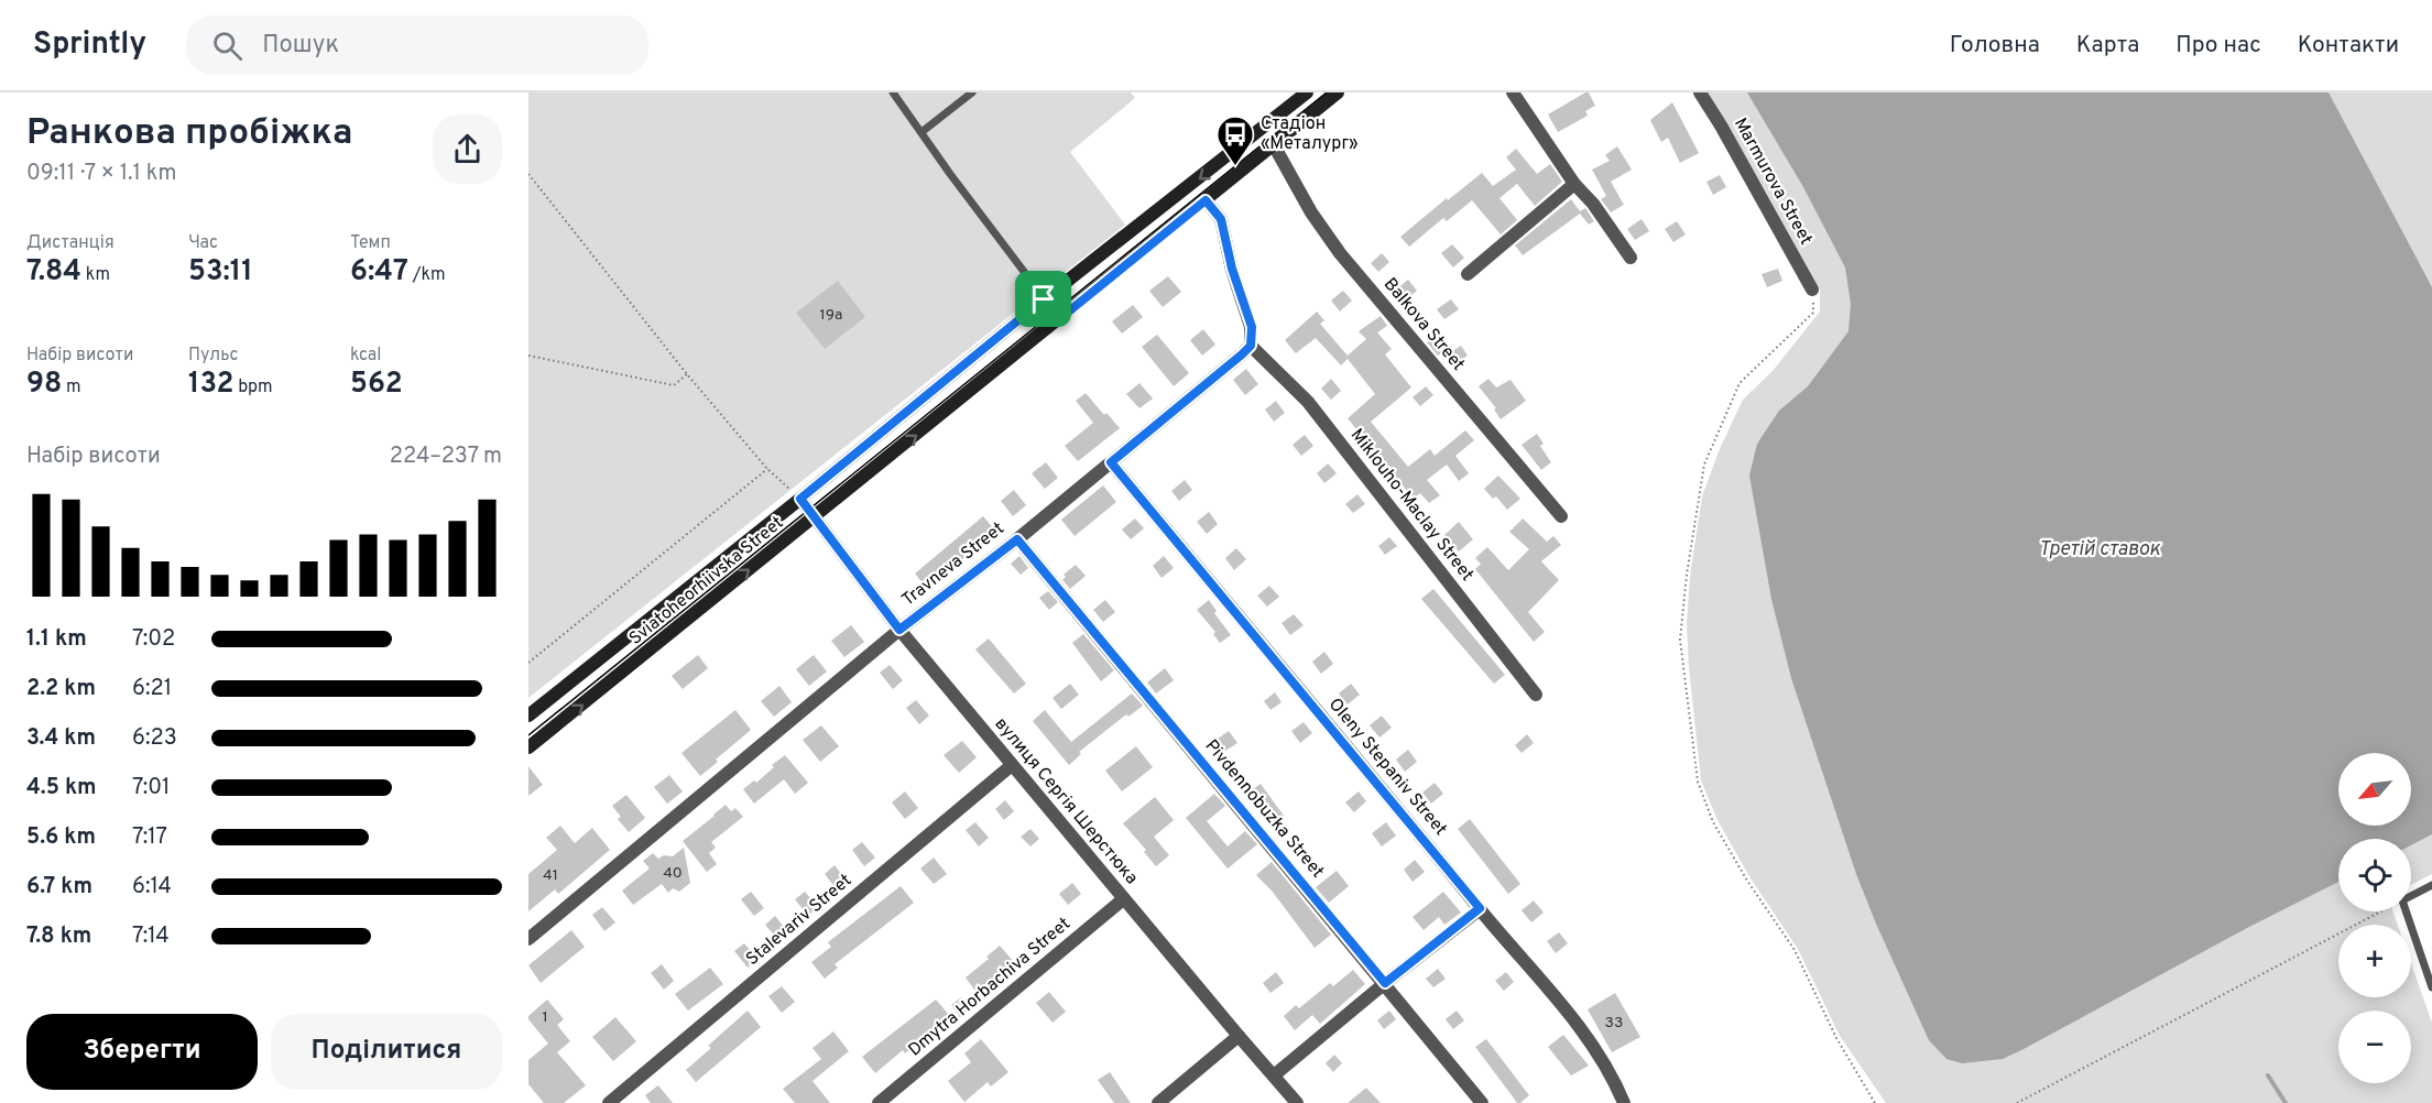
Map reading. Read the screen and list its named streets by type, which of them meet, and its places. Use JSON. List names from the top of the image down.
{
  "streets": {
    "main road": ["Sviatoheorhiivska Street"],
    "street": [
      "Marmurova Street",
      "Balkova Street",
      "Miklouho-Maclay Street",
      "Travneva Street",
      "Oleny Stepaniv Street",
      "вулиця Сергія Шерстюка",
      "Pivdennobuzka Street",
      "Stalevariv Street",
      "Dmytra Horbachiva Street"
    ]
  },
  "crossings": [
    ["Balkova Street", "Sviatoheorhiivska Street"],
    ["Miklouho-Maclay Street", "Travneva Street"],
    ["Travneva Street", "Oleny Stepaniv Street"],
    ["Travneva Street", "вулиця Сергія Шерстюка"],
    ["Travneva Street", "Pivdennobuzka Street"],
    ["Sviatoheorhiivska Street", "вулиця Сергія Шерстюка"],
    ["вулиця Сергія Шерстюка", "Stalevariv Street"],
    ["вулиця Сергія Шерстюка", "Dmytra Horbachiva Street"]
  ],
  "water": ["Третій ставок"],
  "places": {
    "bus stop": ["Стадіон «Металург»"]
  },
  "house_numbers": [
    "19а",
    "40",
    "41",
    "1",
    "33"
  ],
  "north": "bottom left",
  "page": {
    "header": "Sprintly",
    "search": "Пошук",
    "nav": [
      "Головна",
      "Карта",
      "Про нас",
      "Контакти"
    ],
    "heading": ["Ранкова пробіжка", "09:11 · 7 × 1.1 km"],
    "stats": [
      ["Дистанція", "7.84 km"],
      ["Час", "53:11"],
      ["Темп", "6:47 /km"],
      ["Набір висоти", "98 m"],
      ["Пульс", "132 bpm"],
      ["kcal", "562"]
    ],
    "chart": ["Набір висоти", "224–237 m"],
    "list": [
      {
        "name": "1.1 km",
        "note": "7:02"
      },
      {
        "name": "2.2 km",
        "note": "6:21"
      },
      {
        "name": "3.4 km",
        "note": "6:23"
      },
      {
        "name": "4.5 km",
        "note": "7:01"
      },
      {
        "name": "5.6 km",
        "note": "7:17"
      },
      {
        "name": "6.7 km",
        "note": "6:14"
      },
      {
        "name": "7.8 km",
        "note": "7:14"
      }
    ],
    "map_buttons": ["+", "−"],
    "buttons": ["Зберегти", "Поділитися"]
  }
}
